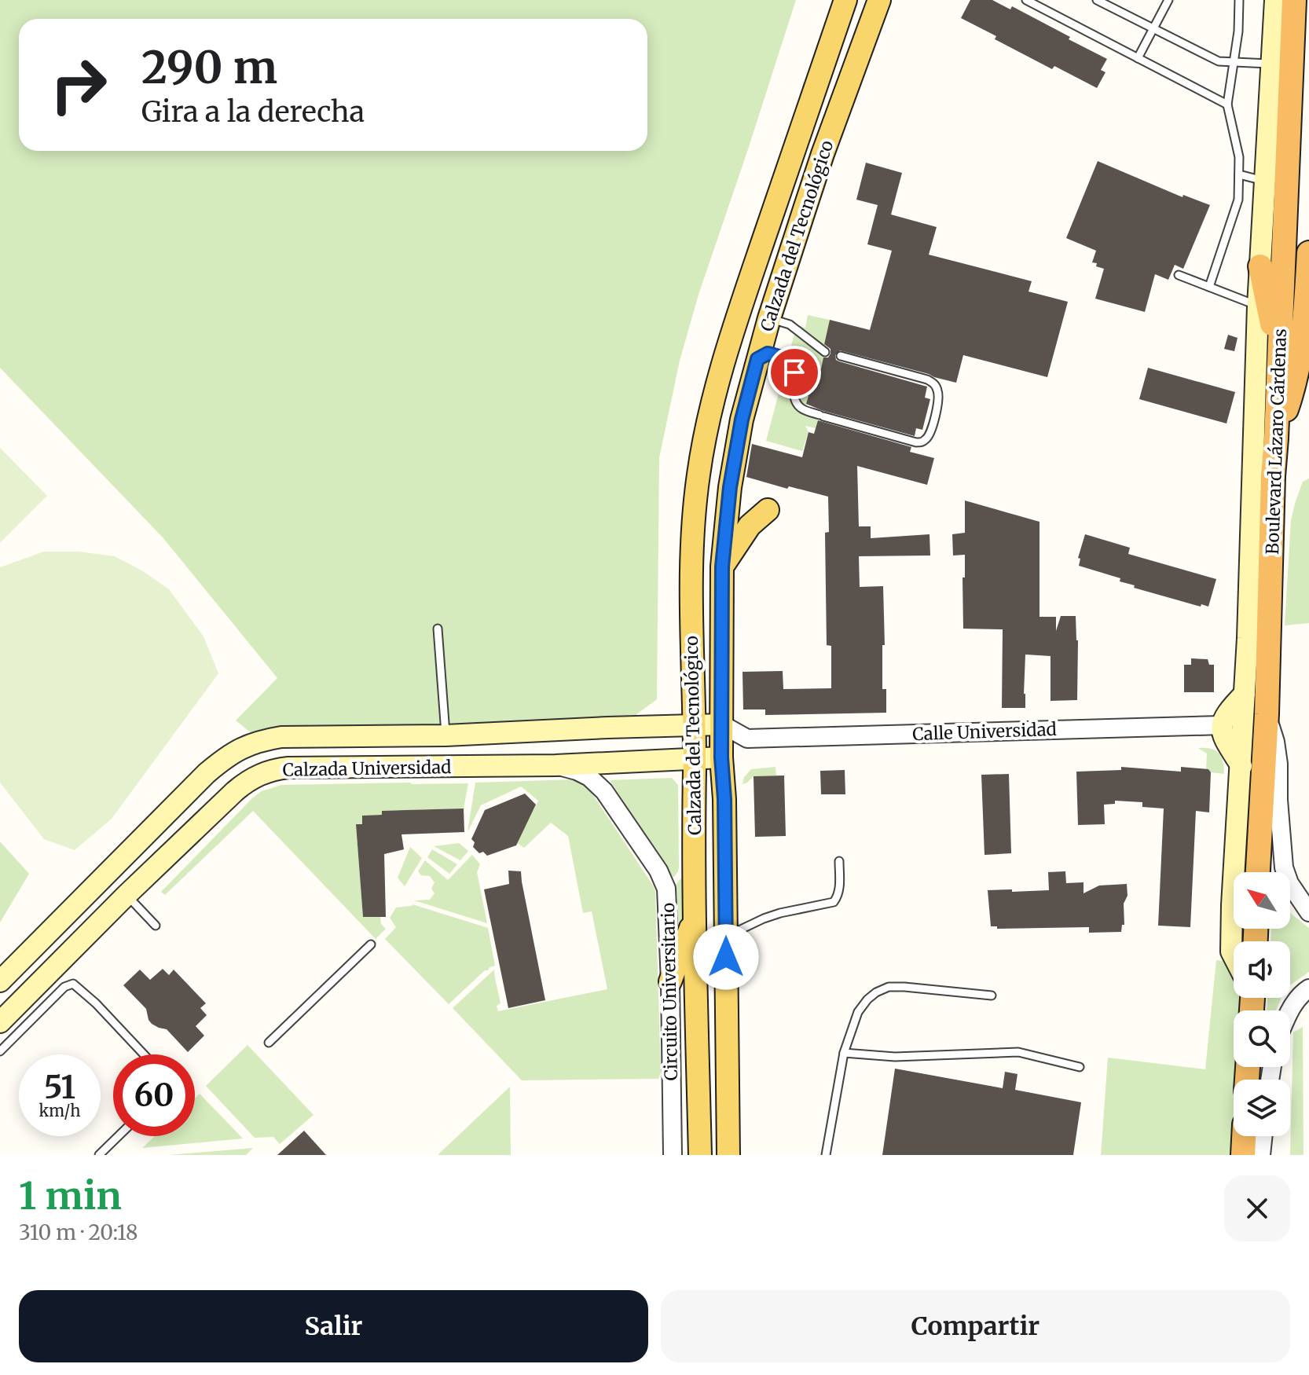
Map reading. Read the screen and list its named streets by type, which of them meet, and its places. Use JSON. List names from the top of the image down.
{
  "streets": {
    "highway": ["Boulevard Lázaro Cárdenas"],
    "main road": ["Calzada del Tecnológico", "Calzada Universidad"],
    "street": ["Calle Universidad", "Circuito Universitario"]
  },
  "crossings": [
    ["Calzada del Tecnológico", "Calzada Universidad"],
    ["Calzada Universidad", "Circuito Universitario"]
  ],
  "north": "top left",
  "page": {
    "turn": ["290 m", "Gira a la derecha"],
    "speed": "51 km/h",
    "limit": "60",
    "heading": ["1 min", "310 m · 20:18"],
    "buttons": ["Salir", "Compartir"]
  }
}
